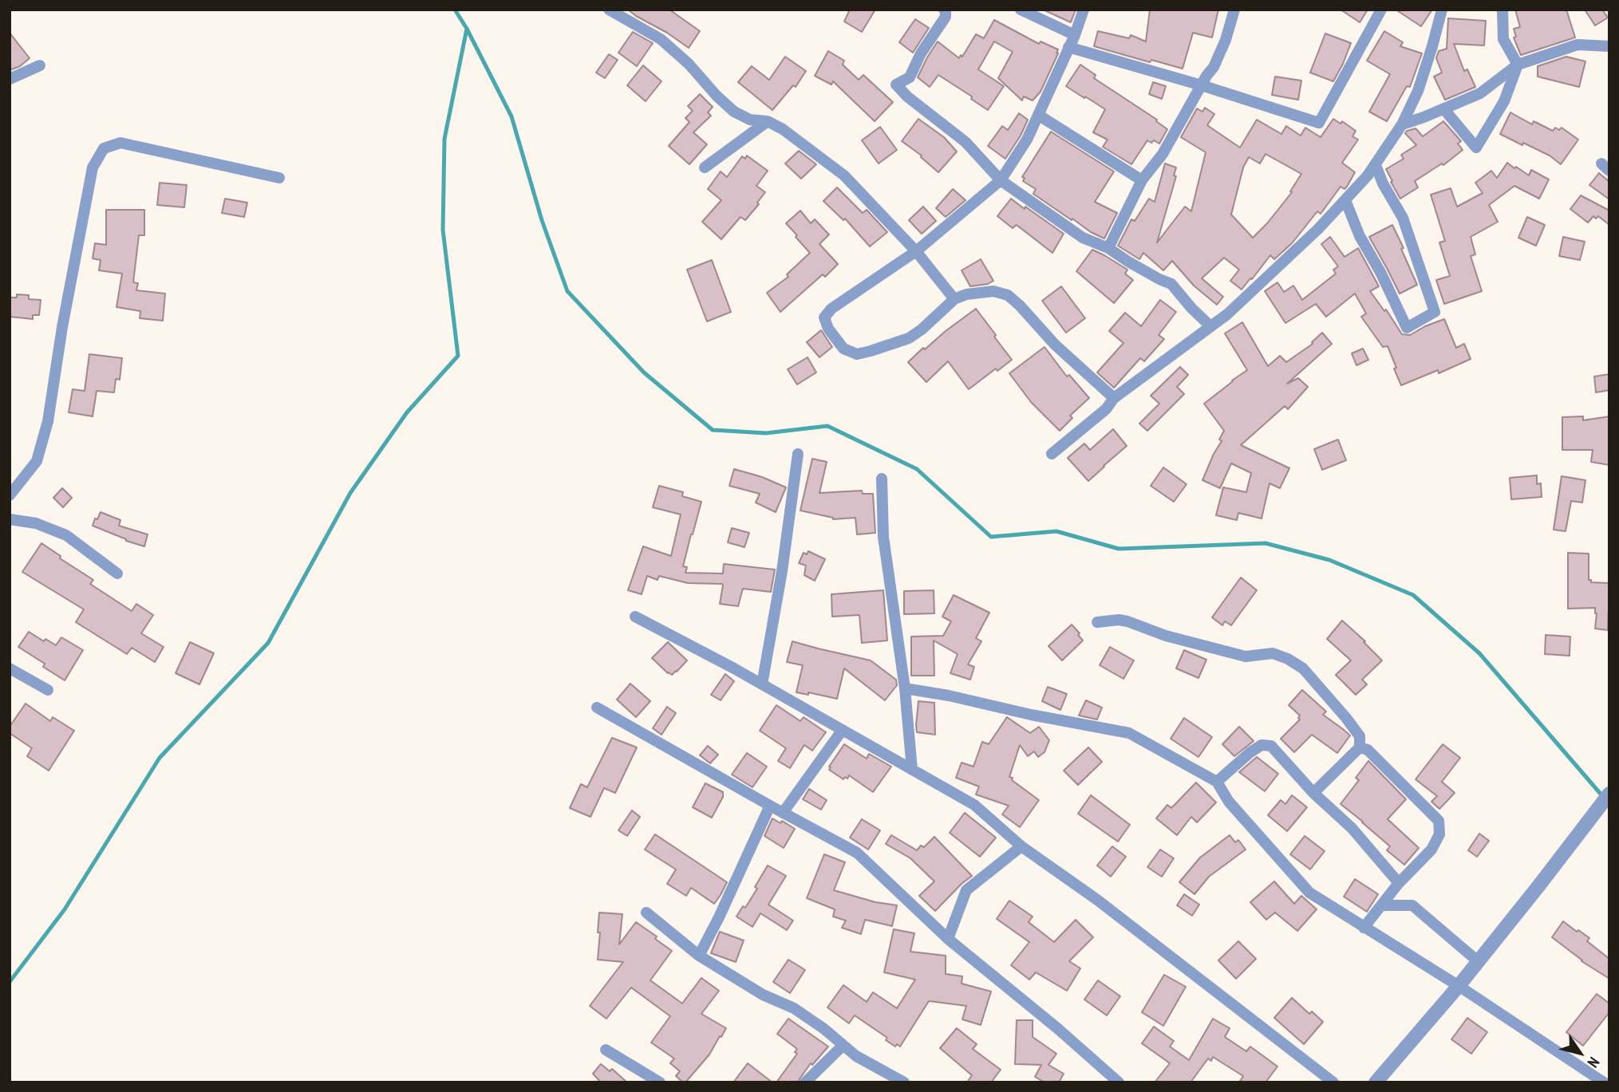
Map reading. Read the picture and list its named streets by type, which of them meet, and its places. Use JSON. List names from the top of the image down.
{
  "north": "bottom right"
}
